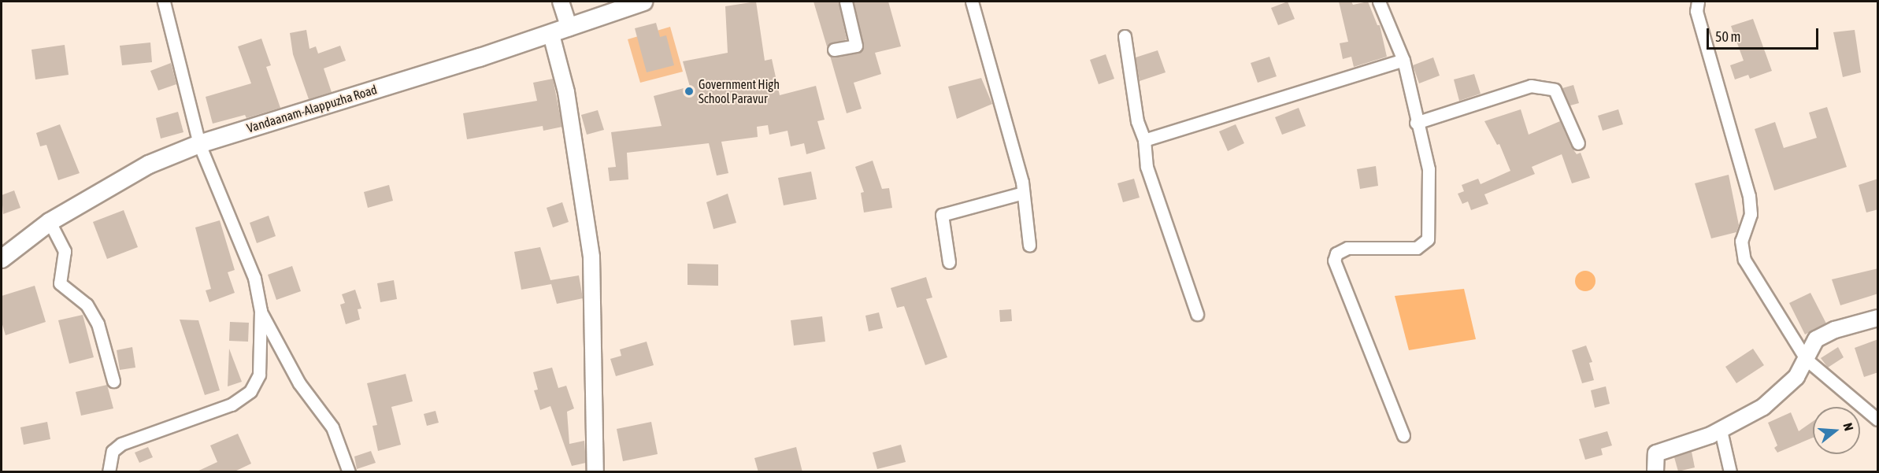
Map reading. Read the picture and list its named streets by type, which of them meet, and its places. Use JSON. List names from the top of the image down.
{
  "streets": {
    "main road": ["Vandaanam-Alappuzha Road"]
  },
  "places": ["Government High School Paravur"],
  "scale_bar": "50 m",
  "north": "right"
}
